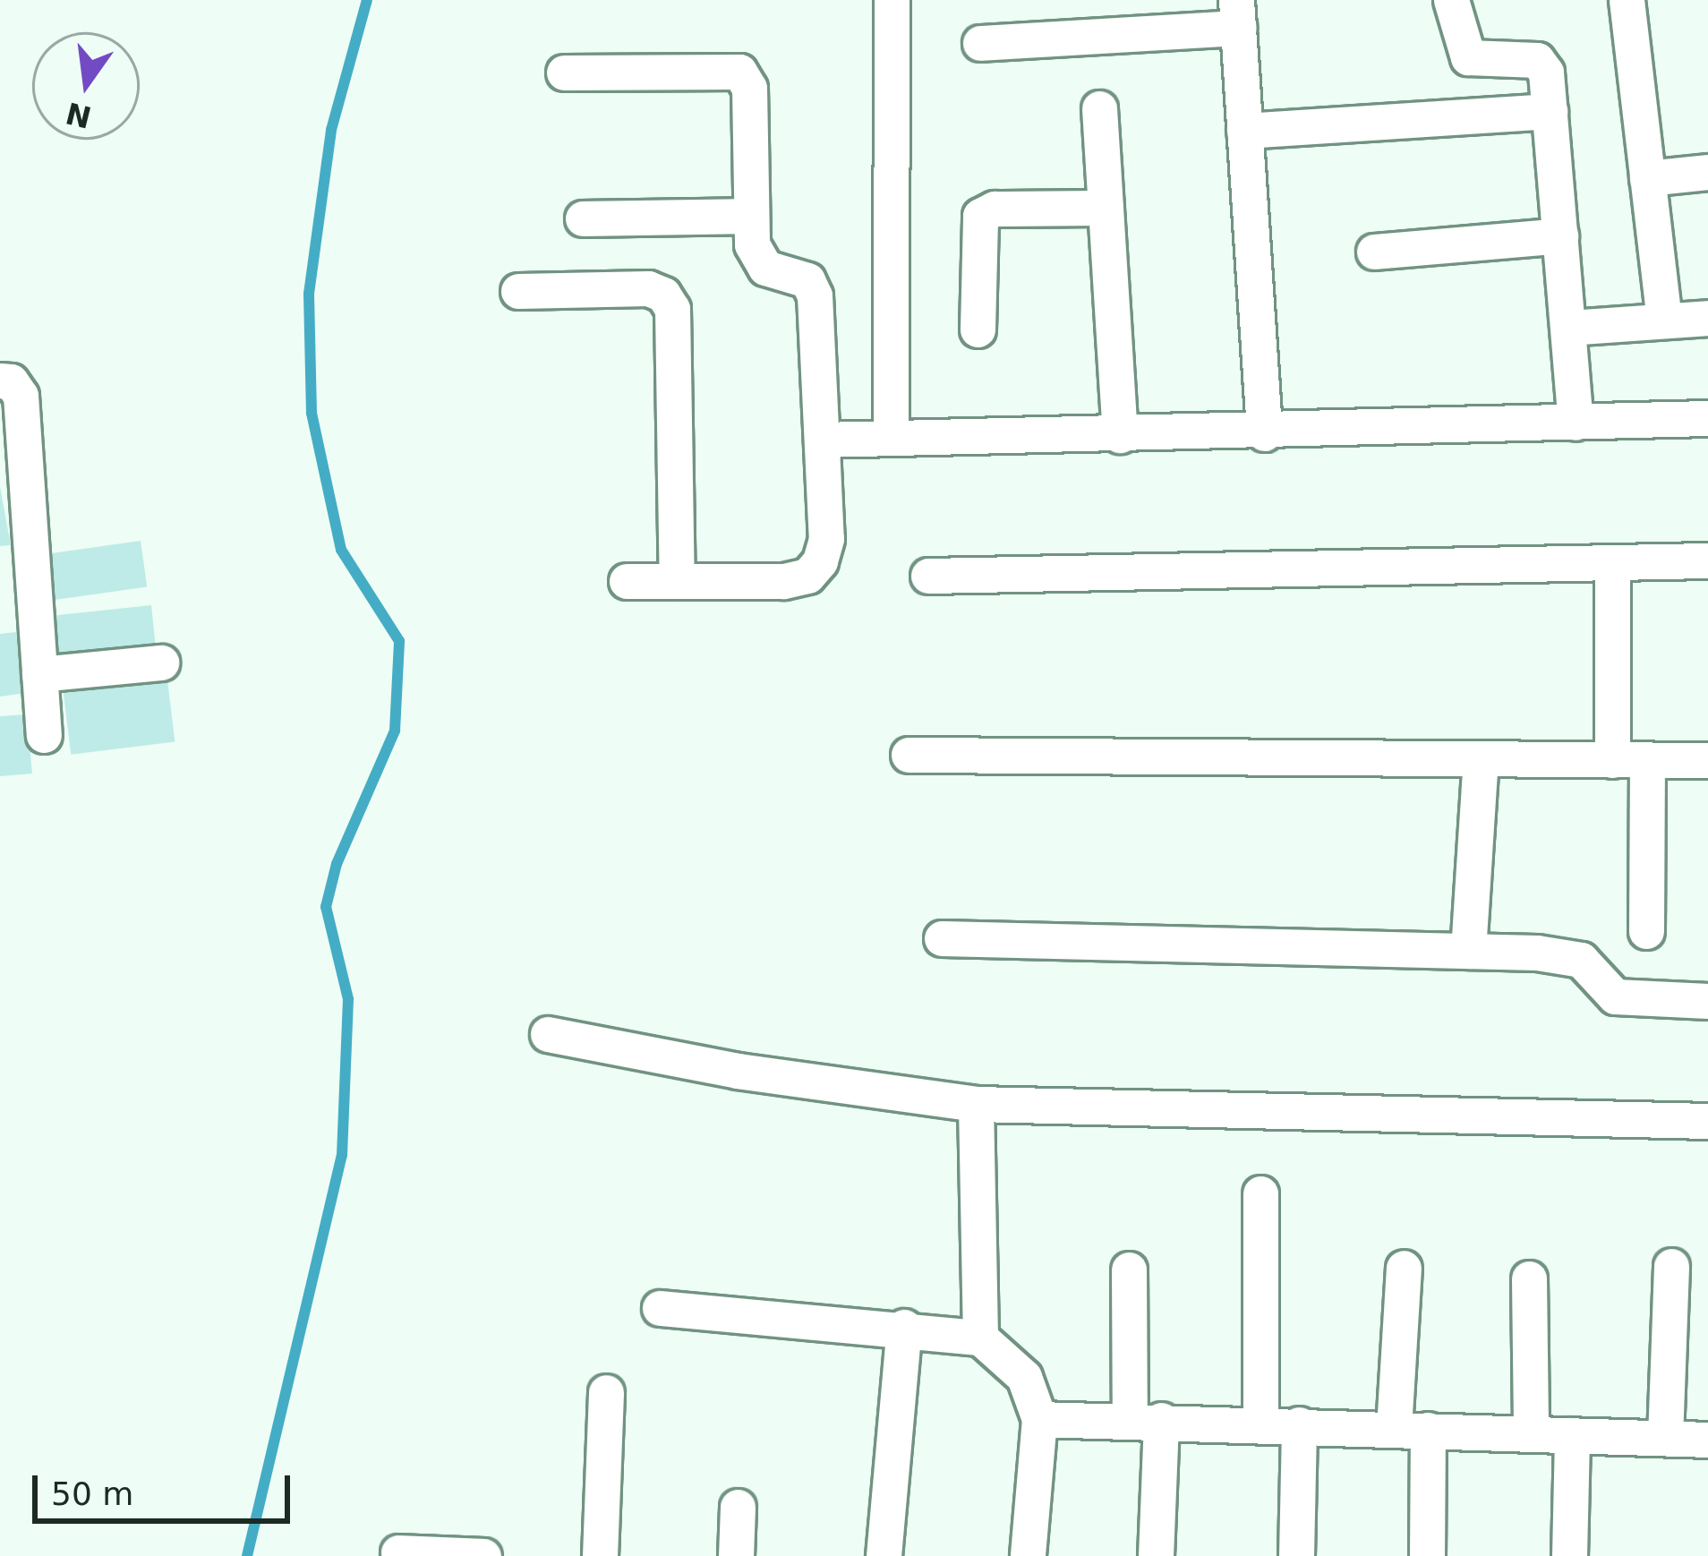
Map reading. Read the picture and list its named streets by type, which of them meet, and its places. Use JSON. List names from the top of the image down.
{
  "scale_bar": "50 m",
  "north": "bottom"
}
